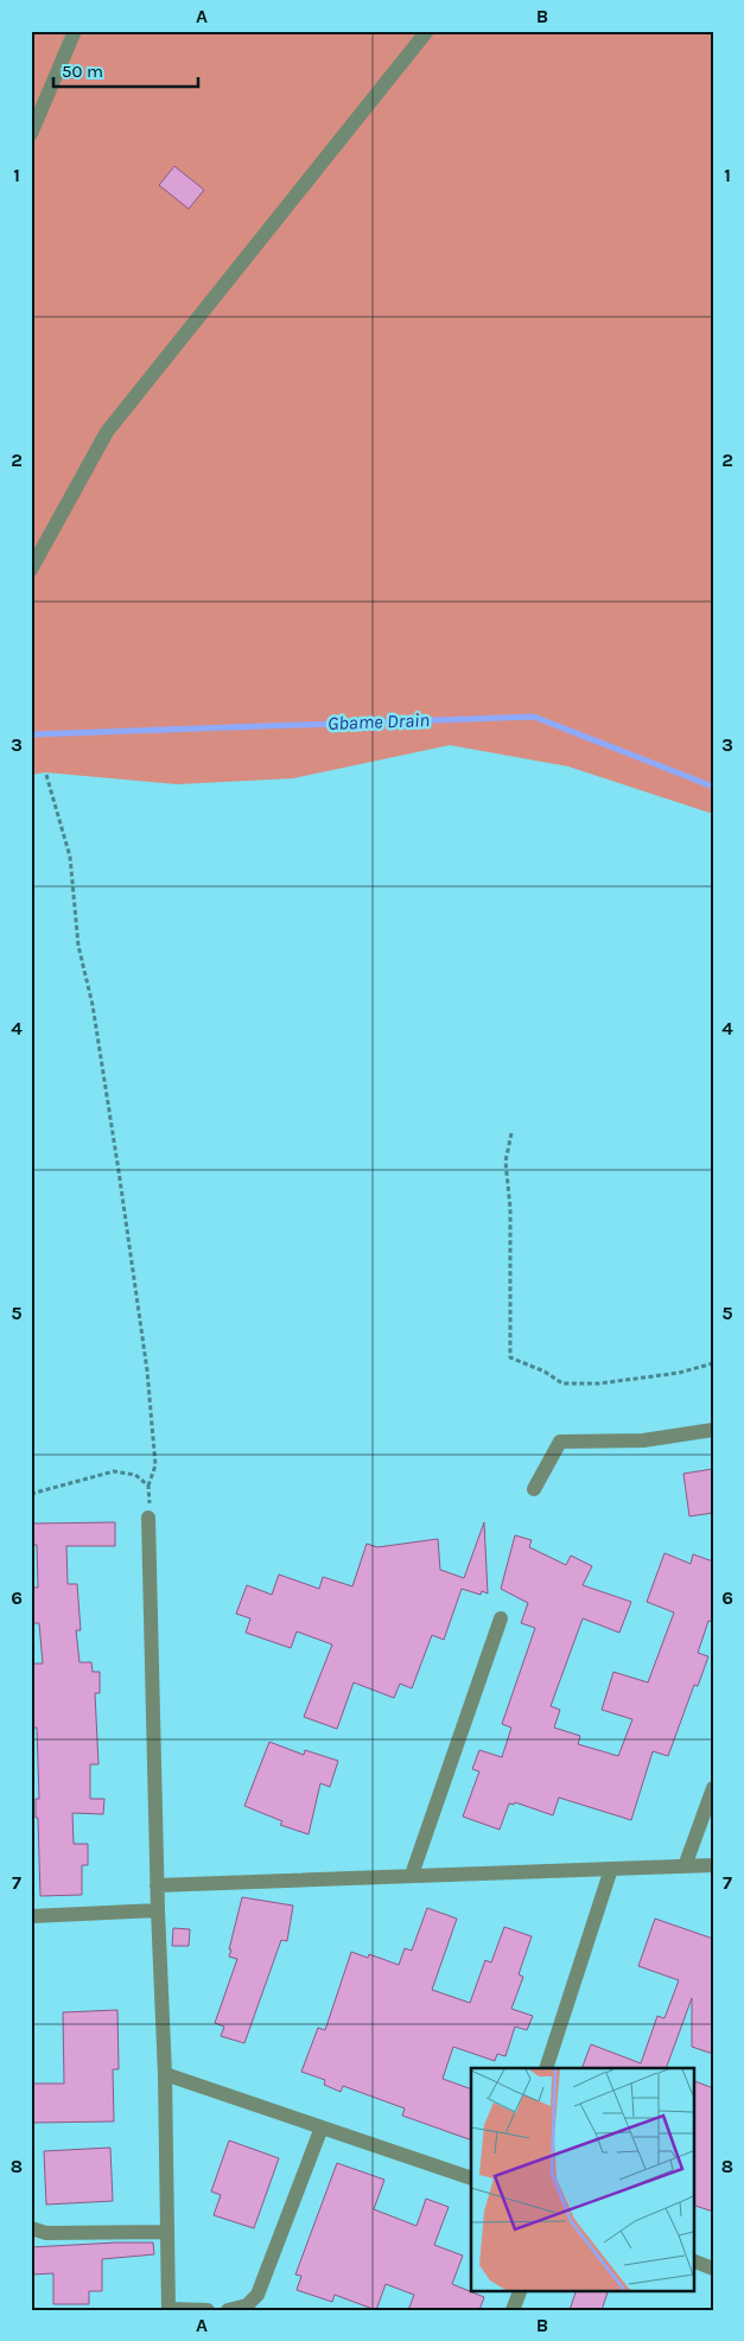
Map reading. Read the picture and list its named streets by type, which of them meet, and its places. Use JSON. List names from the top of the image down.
{
  "water": ["Gbame Drain"],
  "scale_bar": "50 m",
  "grid": {
    "columns": ["A", "B"],
    "rows": [
      "1",
      "2",
      "3",
      "4",
      "5",
      "6",
      "7",
      "8"
    ]
  }
}
